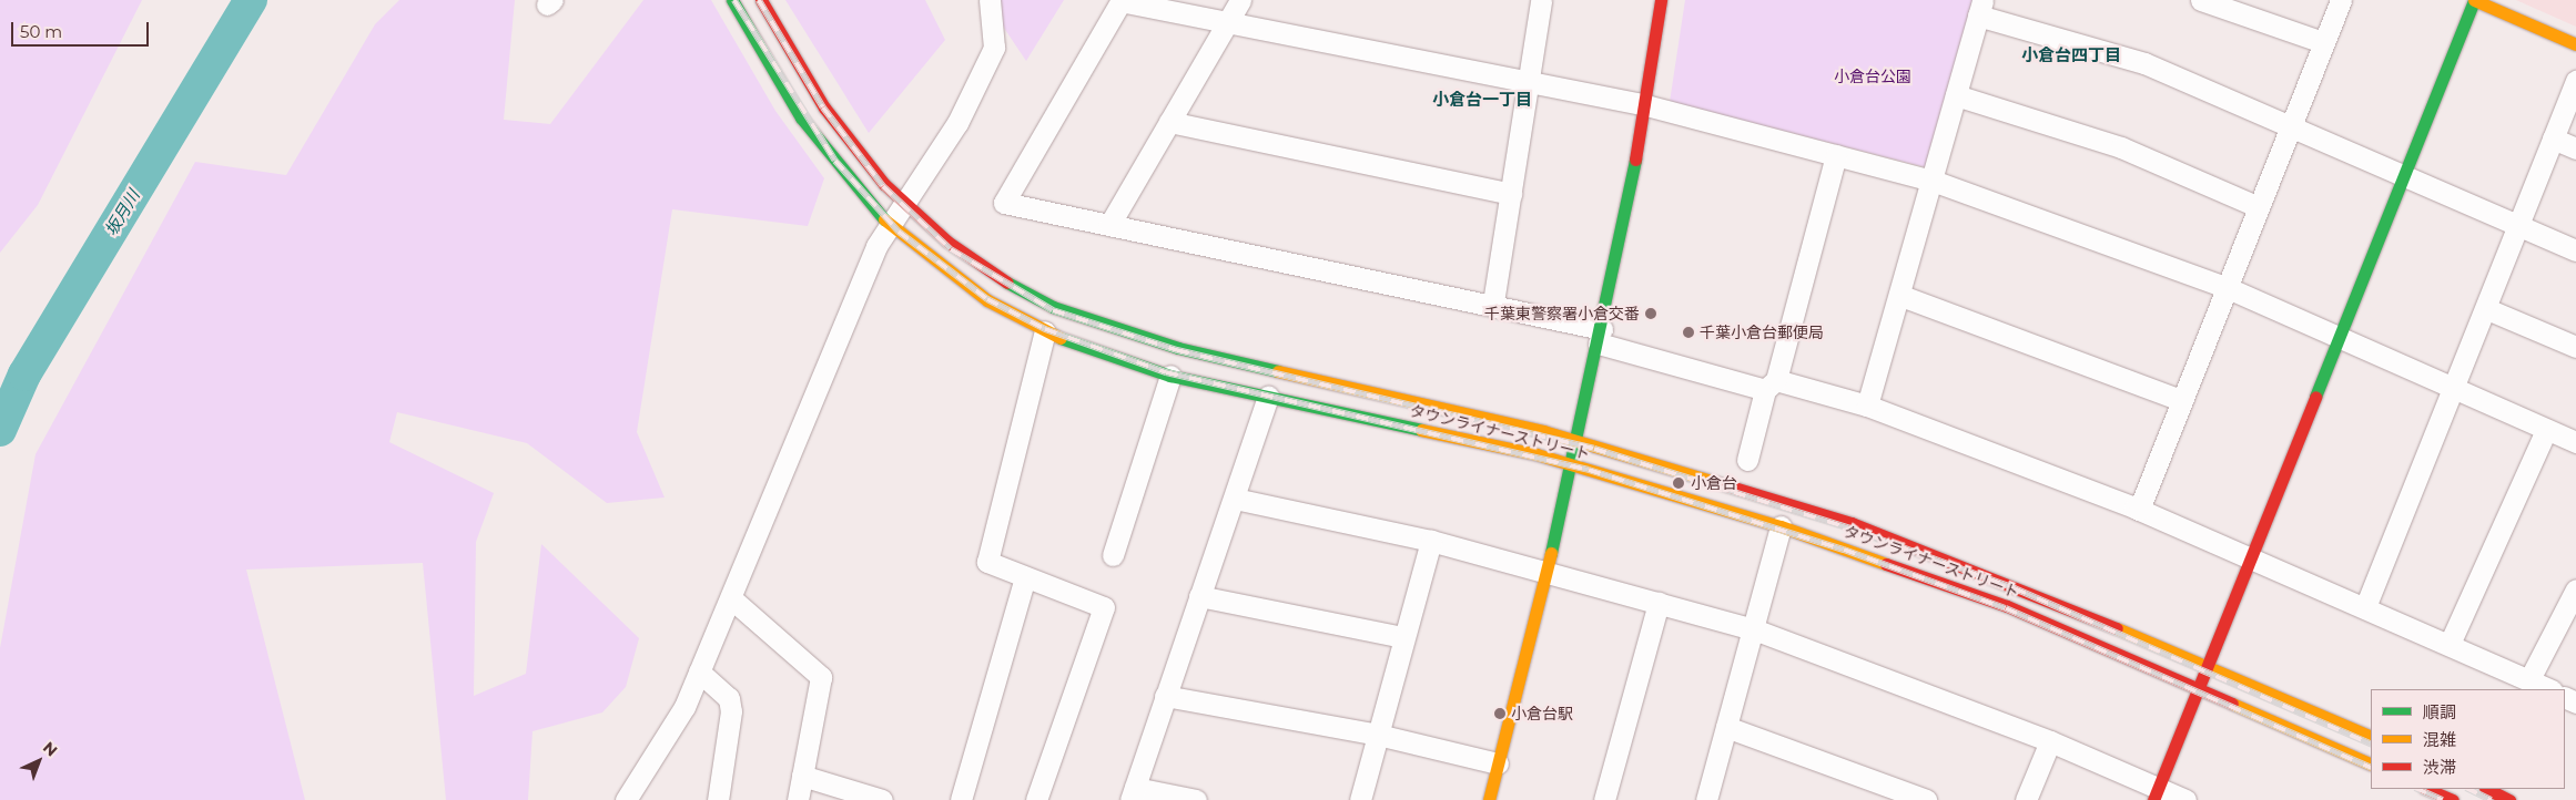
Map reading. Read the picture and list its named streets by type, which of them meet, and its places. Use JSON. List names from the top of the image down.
{
  "streets": {
    "street": ["タウンライナーストリート"]
  },
  "districts": ["小倉台四丁目", "小倉台一丁目"],
  "water": ["坂月川"],
  "parks": ["小倉台公園"],
  "places": [
    "千葉東警察署小倉交番",
    "千葉小倉台郵便局",
    "小倉台",
    "小倉台駅"
  ],
  "legend": ["順調", "混雑", "渋滞"],
  "scale_bar": "50 m",
  "north": "top right"
}
